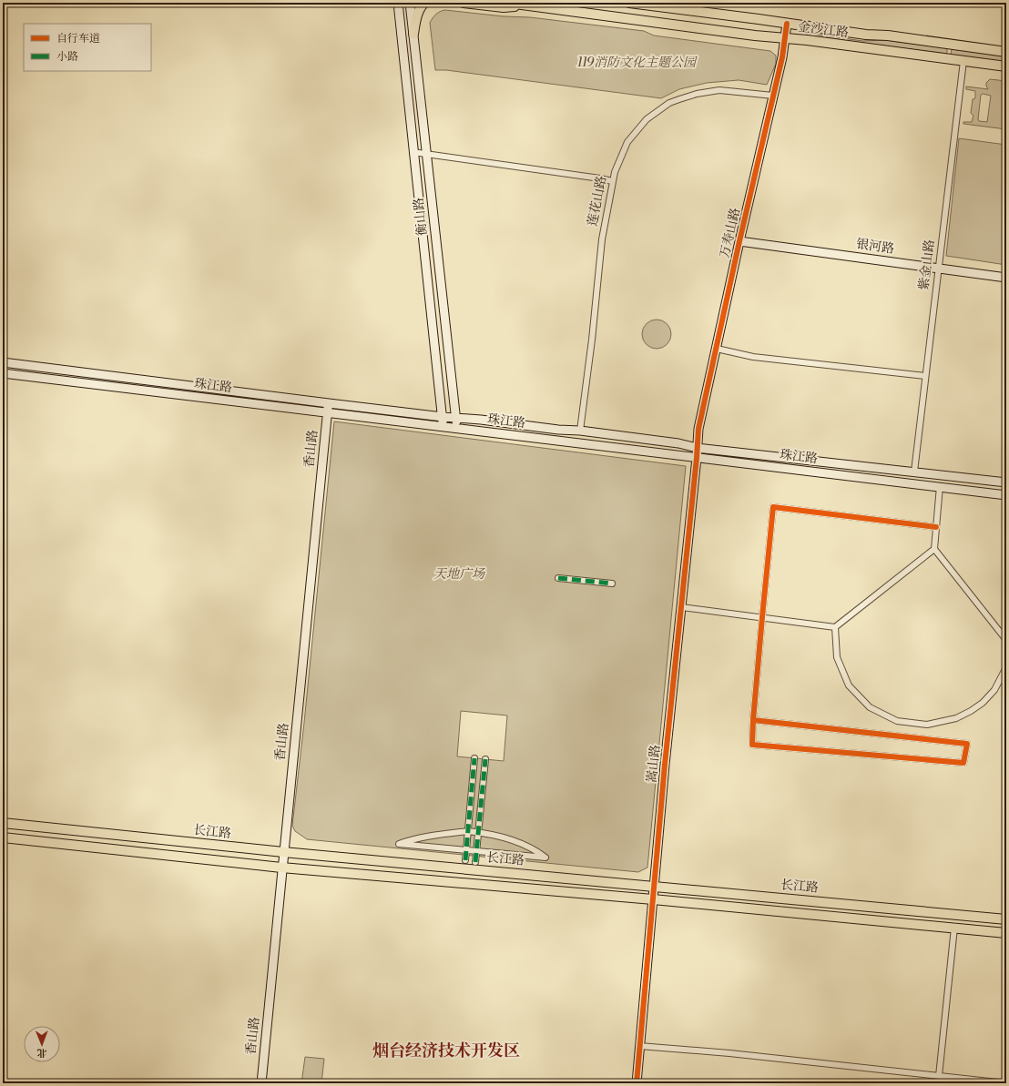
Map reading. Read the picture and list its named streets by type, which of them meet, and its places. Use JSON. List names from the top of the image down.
{
  "streets": {
    "main road": [
      "金沙江路",
      "衡山路",
      "万寿山路",
      "银河路",
      "珠江路",
      "香山路",
      "嵩山路",
      "长江路"
    ],
    "street": ["莲花山路", "紫金山路"]
  },
  "crossings": [
    ["金沙江路", "万寿山路"],
    ["金沙江路", "紫金山路"],
    ["莲花山路", "万寿山路"],
    ["衡山路", "珠江路"],
    ["万寿山路", "银河路"],
    ["万寿山路", "嵩山路"],
    ["银河路", "紫金山路"],
    ["珠江路", "香山路"],
    ["珠江路", "嵩山路"],
    ["香山路", "长江路"],
    ["嵩山路", "长江路"]
  ],
  "districts": ["烟台经济技术开发区"],
  "parks": ["119消防文化主题公园", "天地广场"],
  "legend": ["自行车道", "小路"],
  "north": "bottom"
}
